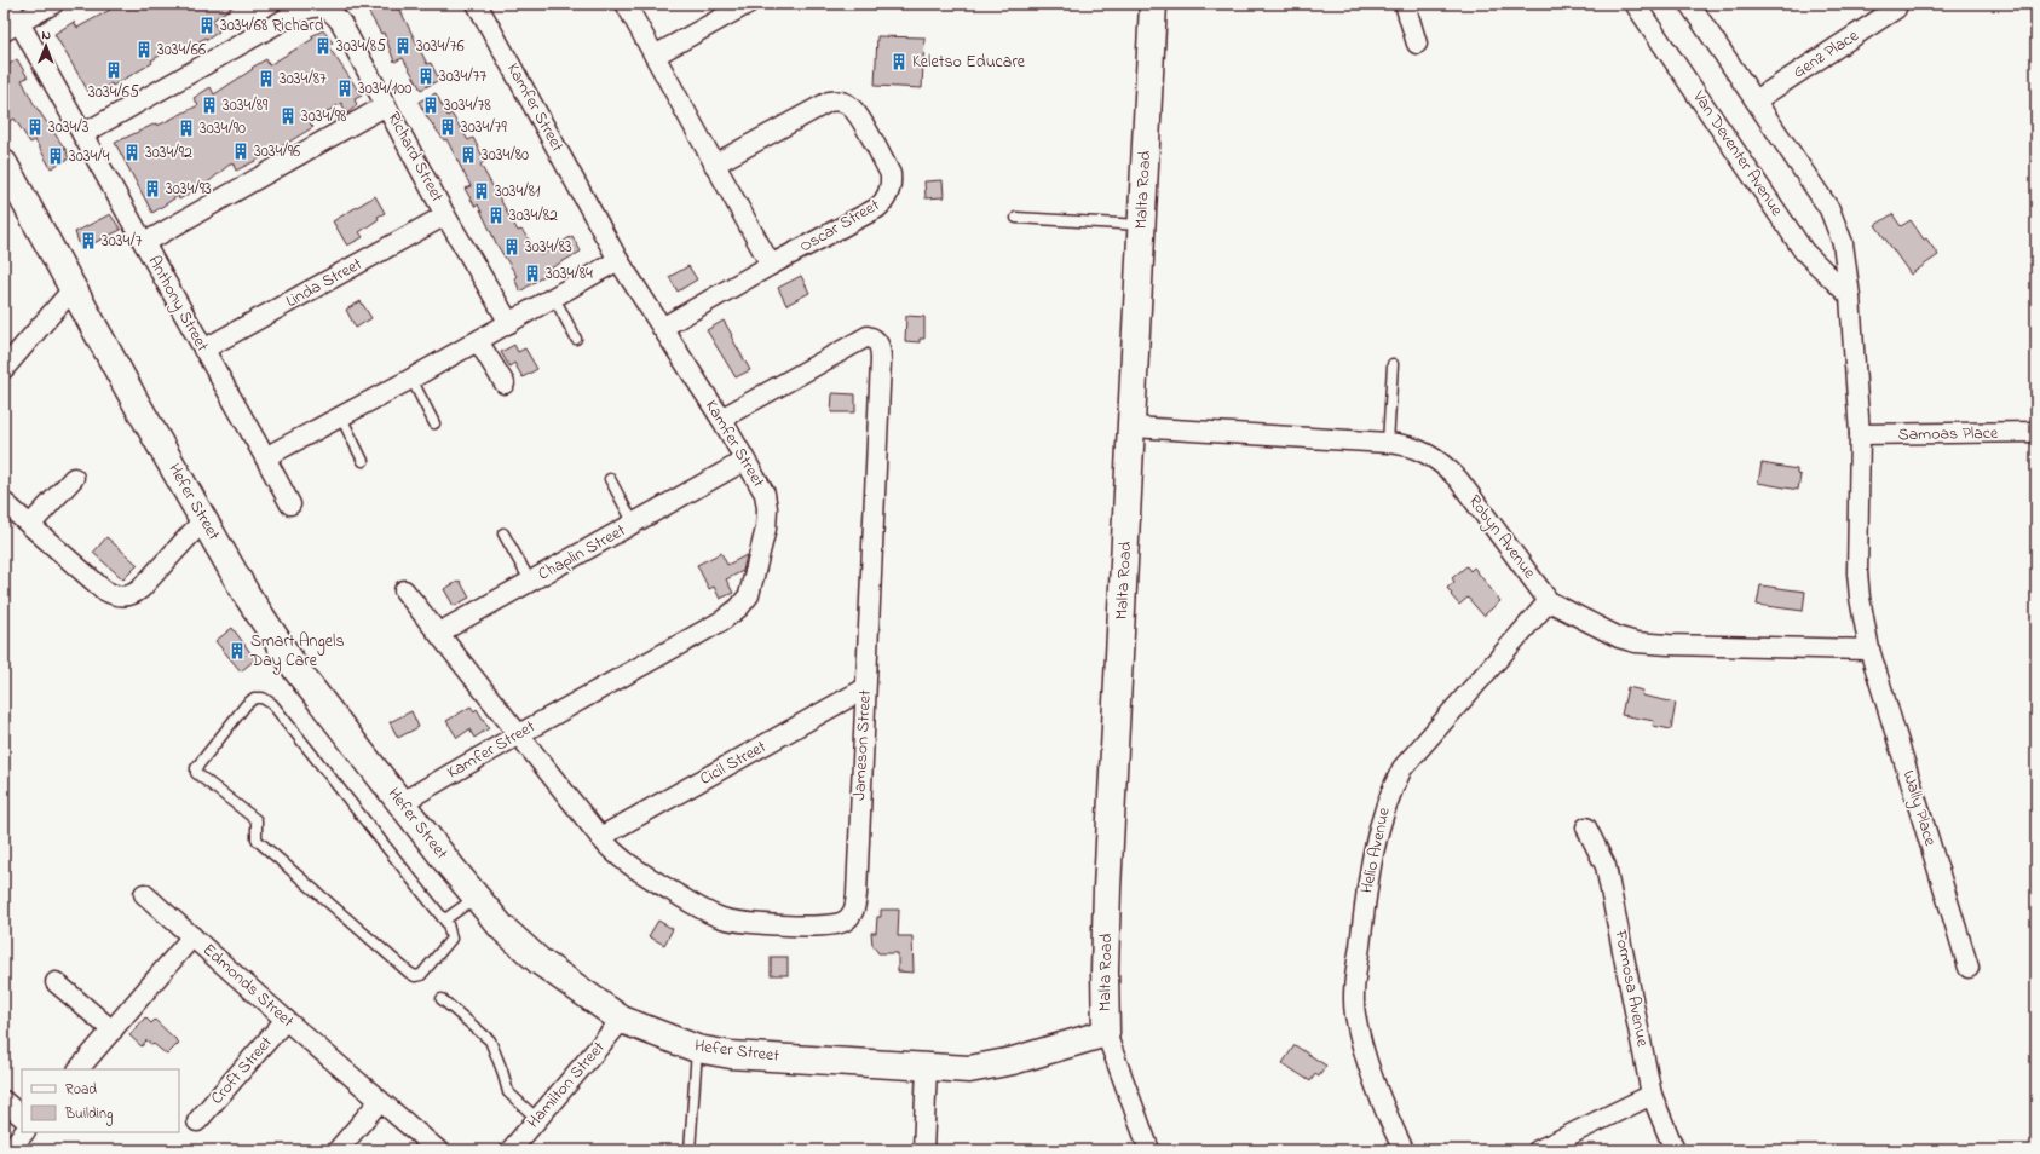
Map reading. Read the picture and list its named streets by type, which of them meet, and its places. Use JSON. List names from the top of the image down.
{
  "streets": {
    "street": [
      "Genz Place",
      "Kamfer Street",
      "Van Deventer Avenue",
      "Richard Street",
      "Malta Road",
      "Oscar Street",
      "Linda Street",
      "Anthony Street",
      "Samoas Place",
      "Hefer Street",
      "Robyn Avenue",
      "Chaplin Street",
      "Jameson Street",
      "Cicil Street",
      "Wally Place",
      "Helio Avenue",
      "Edmonds Street",
      "Formosa Avenue",
      "Croft Street",
      "Hamilton Street"
    ]
  },
  "crossings": [
    ["Kamfer Street", "Oscar Street"],
    ["Kamfer Street", "Hefer Street"],
    ["Kamfer Street", "Chaplin Street"],
    ["Kamfer Street", "Jameson Street"],
    ["Richard Street", "Linda Street"],
    ["Richard Street", "Anthony Street"],
    ["Malta Road", "Hefer Street"],
    ["Malta Road", "Robyn Avenue"],
    ["Linda Street", "Anthony Street"],
    ["Hefer Street", "Hamilton Street"],
    ["Robyn Avenue", "Wally Place"],
    ["Robyn Avenue", "Helio Avenue"],
    ["Jameson Street", "Cicil Street"],
    ["Edmonds Street", "Croft Street"]
  ],
  "places": {
    "building": [
      "3034/68 Richard",
      "3034/85",
      "3034/76",
      "3034/66",
      "Keletso Educare",
      "3034/65",
      "3034/77",
      "3034/87",
      "3034/100",
      "3034/89",
      "3034/78",
      "3034/98",
      "3034/3",
      "3034/79",
      "3034/90",
      "3034/96",
      "3034/92",
      "3034/80",
      "3034/4",
      "3034/93",
      "3034/81",
      "3034/82",
      "3034/7",
      "3034/83",
      "3034/84",
      "Smart Angels Day Care"
    ]
  },
  "legend": ["Road", "Building"],
  "north": "top"
}
